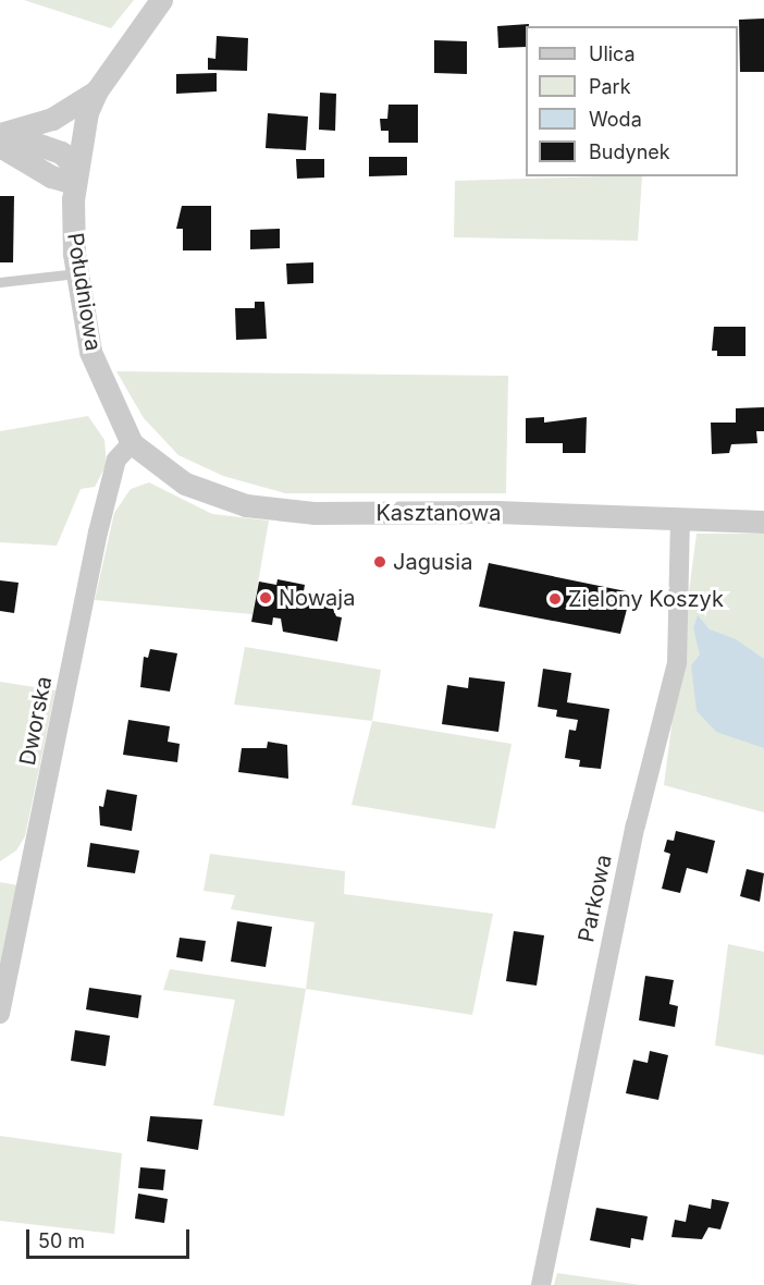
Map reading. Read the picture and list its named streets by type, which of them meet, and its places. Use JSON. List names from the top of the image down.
{
  "streets": {
    "street": [
      "Południowa",
      "Kasztanowa",
      "Dworska",
      "Parkowa"
    ]
  },
  "crossings": [
    ["Południowa", "Kasztanowa"],
    ["Południowa", "Dworska"],
    ["Kasztanowa", "Dworska"],
    ["Kasztanowa", "Parkowa"]
  ],
  "places": ["Jagusia", "Nowaja", "Zielony Koszyk"],
  "legend": [
    "Ulica",
    "Park",
    "Woda",
    "Budynek"
  ],
  "scale_bar": "50 m"
}
